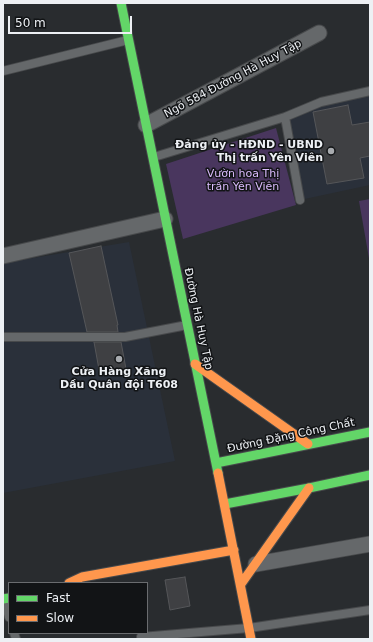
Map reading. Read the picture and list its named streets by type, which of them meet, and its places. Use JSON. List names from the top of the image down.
{
  "streets": {
    "main road": ["Đường Hà Huy Tập", "Đường Đặng Công Chất"],
    "street": ["Ngõ 584 Đường Hà Huy Tập"]
  },
  "crossings": [
    ["Ngõ 584 Đường Hà Huy Tập", "Đường Hà Huy Tập"],
    ["Đường Hà Huy Tập", "Đường Đặng Công Chất"]
  ],
  "parks": ["Vườn hoa Thị trấn Yên Viên"],
  "places": ["Đảng ủy - HĐND - UBND Thị trấn Yên Viên", "Cửa Hàng Xăng Dầu Quân đội T608"],
  "legend": ["Fast", "Slow"],
  "scale_bar": "50 m"
}
